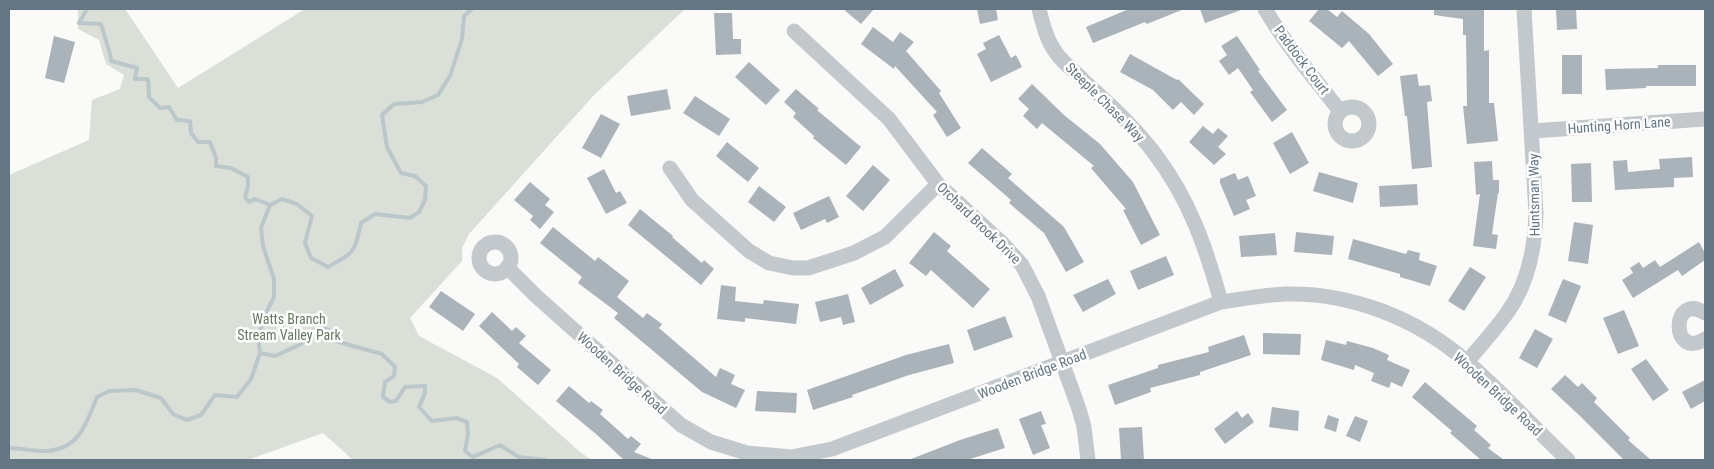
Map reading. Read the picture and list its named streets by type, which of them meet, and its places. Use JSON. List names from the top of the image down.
{
  "streets": {
    "street": [
      "Paddock Court",
      "Steeple Chase Way",
      "Hunting Horn Lane",
      "Huntsman Way",
      "Orchard Brook Drive",
      "Wooden Bridge Road"
    ]
  },
  "crossings": [
    ["Steeple Chase Way", "Wooden Bridge Road"],
    ["Hunting Horn Lane", "Huntsman Way"],
    ["Huntsman Way", "Wooden Bridge Road"],
    ["Orchard Brook Drive", "Wooden Bridge Road"]
  ],
  "parks": ["Watts Branch Stream Valley Park"]
}
